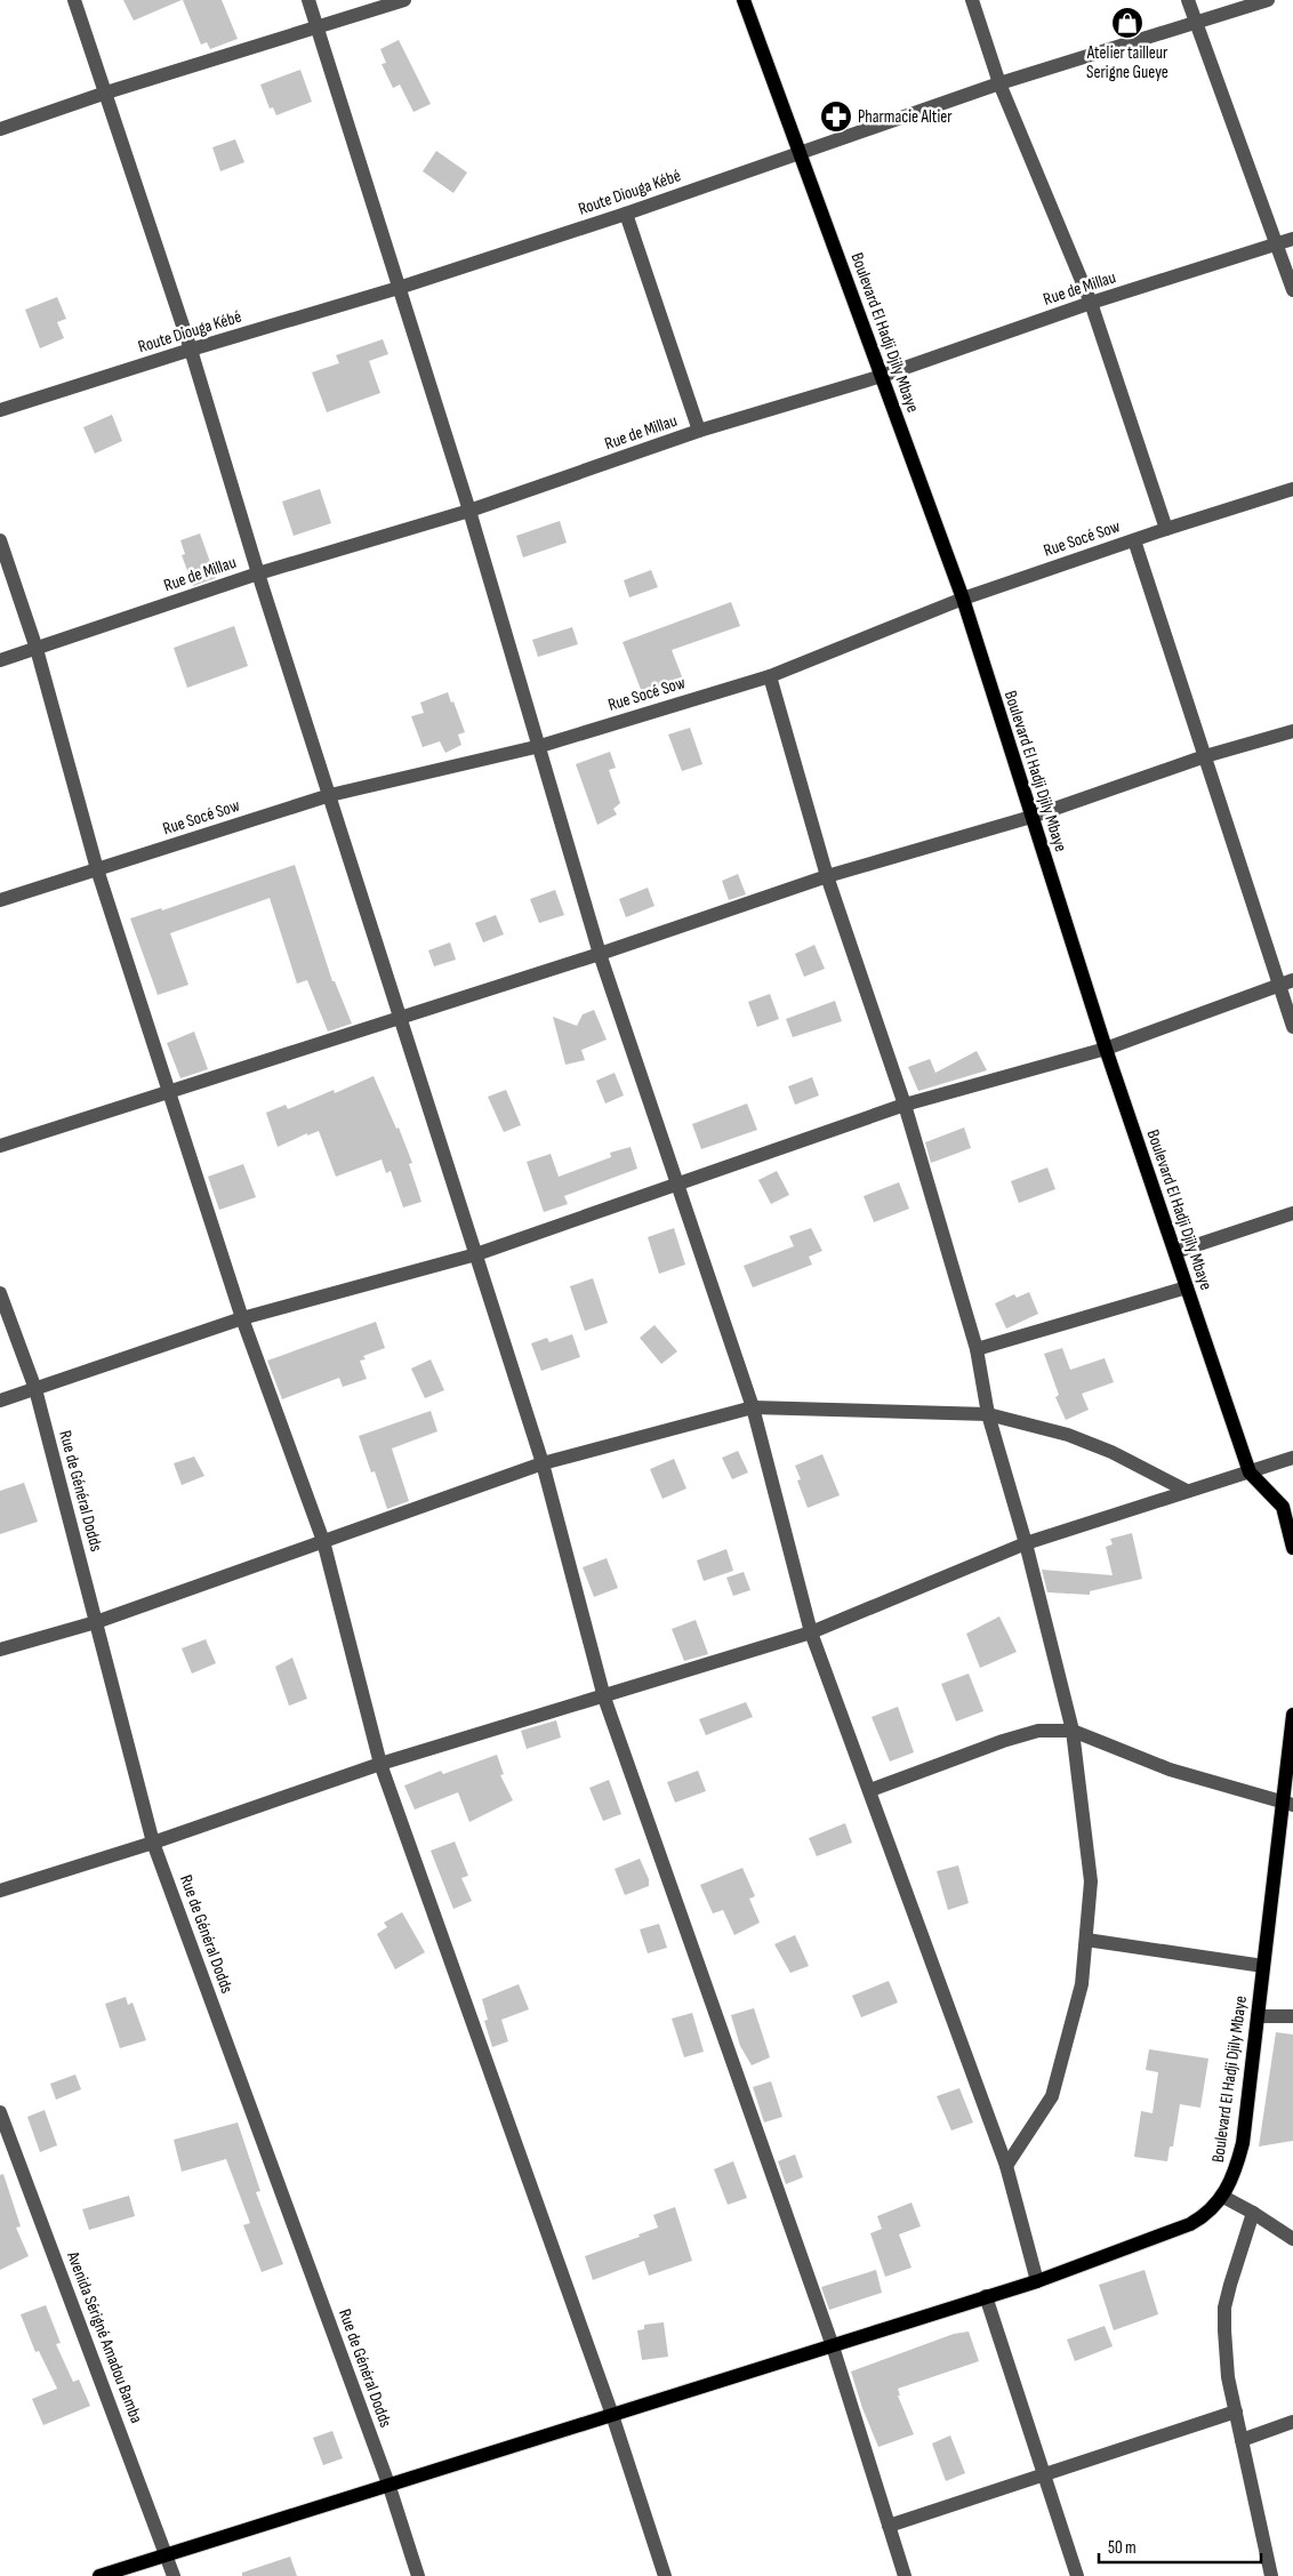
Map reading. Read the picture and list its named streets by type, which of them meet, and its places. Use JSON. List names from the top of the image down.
{
  "streets": {
    "main road": ["Boulevard El Hadji Djily Mbaye"],
    "street": [
      "Route Diouga Kébé",
      "Rue de Millau",
      "Rue Socé Sow",
      "Rue de Général Dodds",
      "Avenida Sérigné Amadou Bamba"
    ]
  },
  "crossings": [
    ["Route Diouga Kébé", "Boulevard El Hadji Djily Mbaye"],
    ["Rue de Millau", "Boulevard El Hadji Djily Mbaye"],
    ["Boulevard El Hadji Djily Mbaye", "Rue Socé Sow"],
    ["Boulevard El Hadji Djily Mbaye", "Rue de Général Dodds"],
    ["Boulevard El Hadji Djily Mbaye", "Avenida Sérigné Amadou Bamba"]
  ],
  "places": {
    "shop": ["Atelier tailleur Serigne Gueye"],
    "pharmacy": ["Pharmacie Altier"]
  },
  "scale_bar": "50 m"
}
